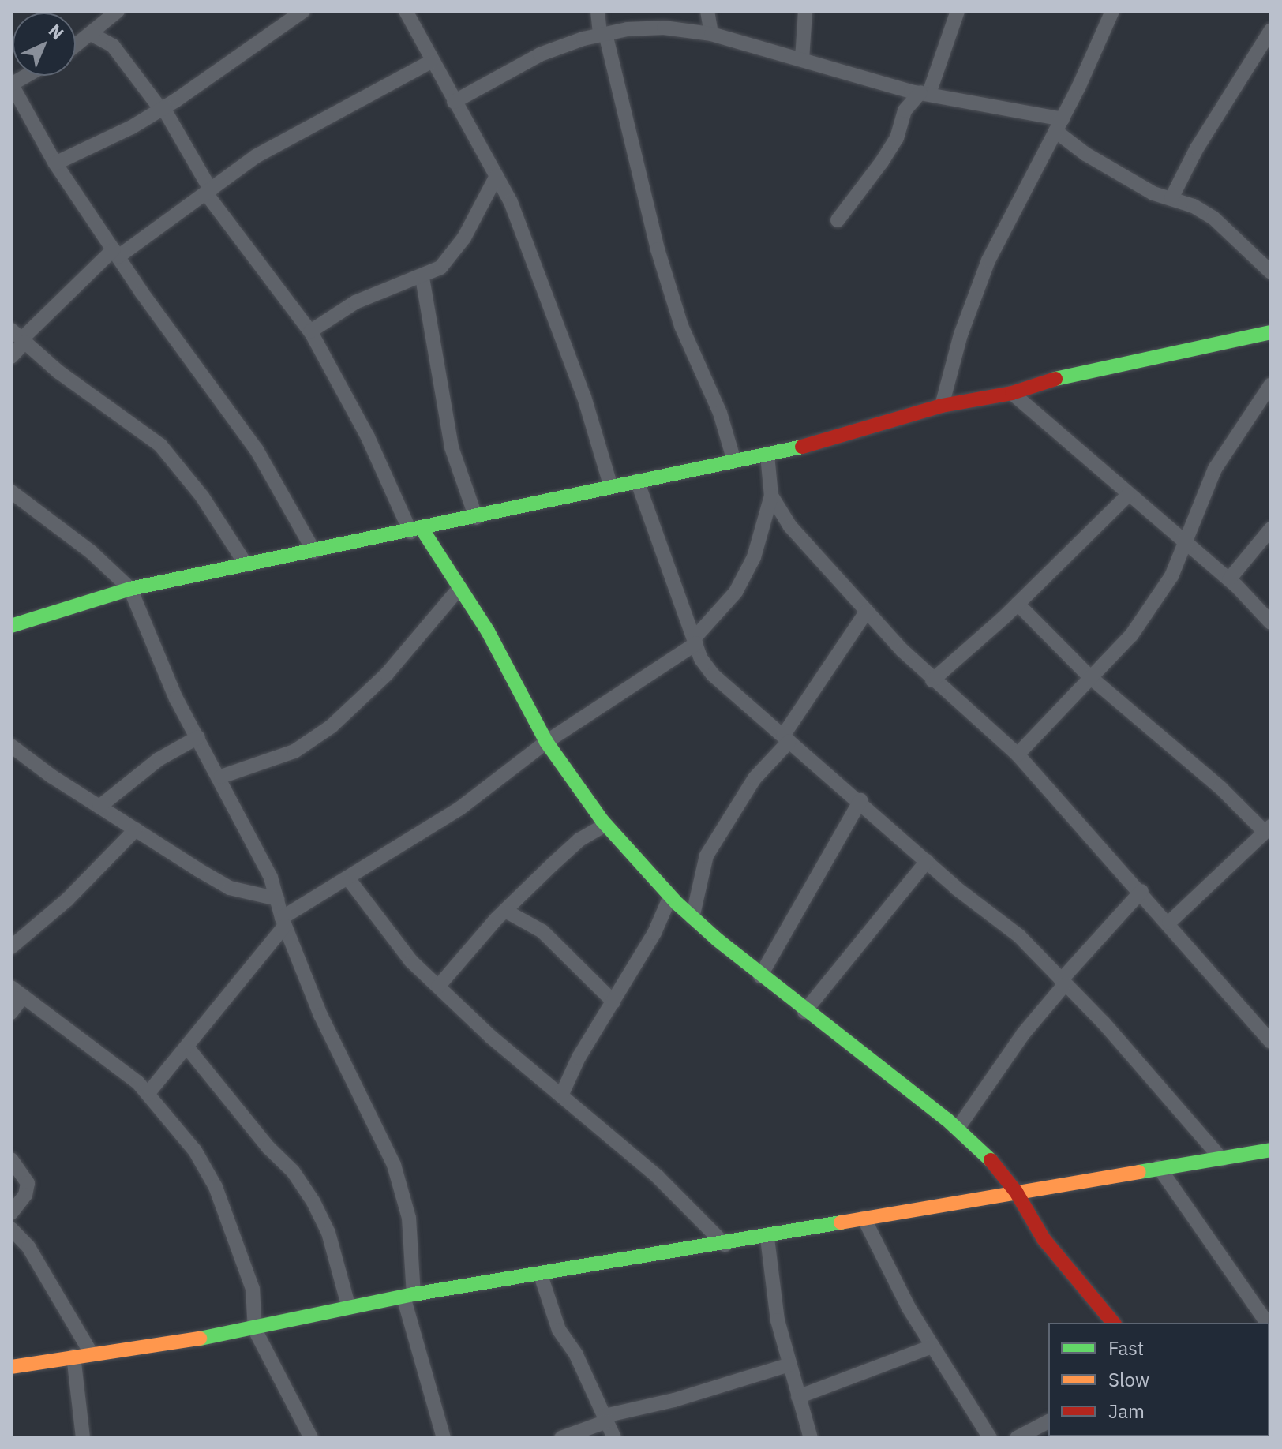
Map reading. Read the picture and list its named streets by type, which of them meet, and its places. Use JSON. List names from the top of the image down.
{
  "legend": ["Fast", "Slow", "Jam"],
  "north": "top right"
}
